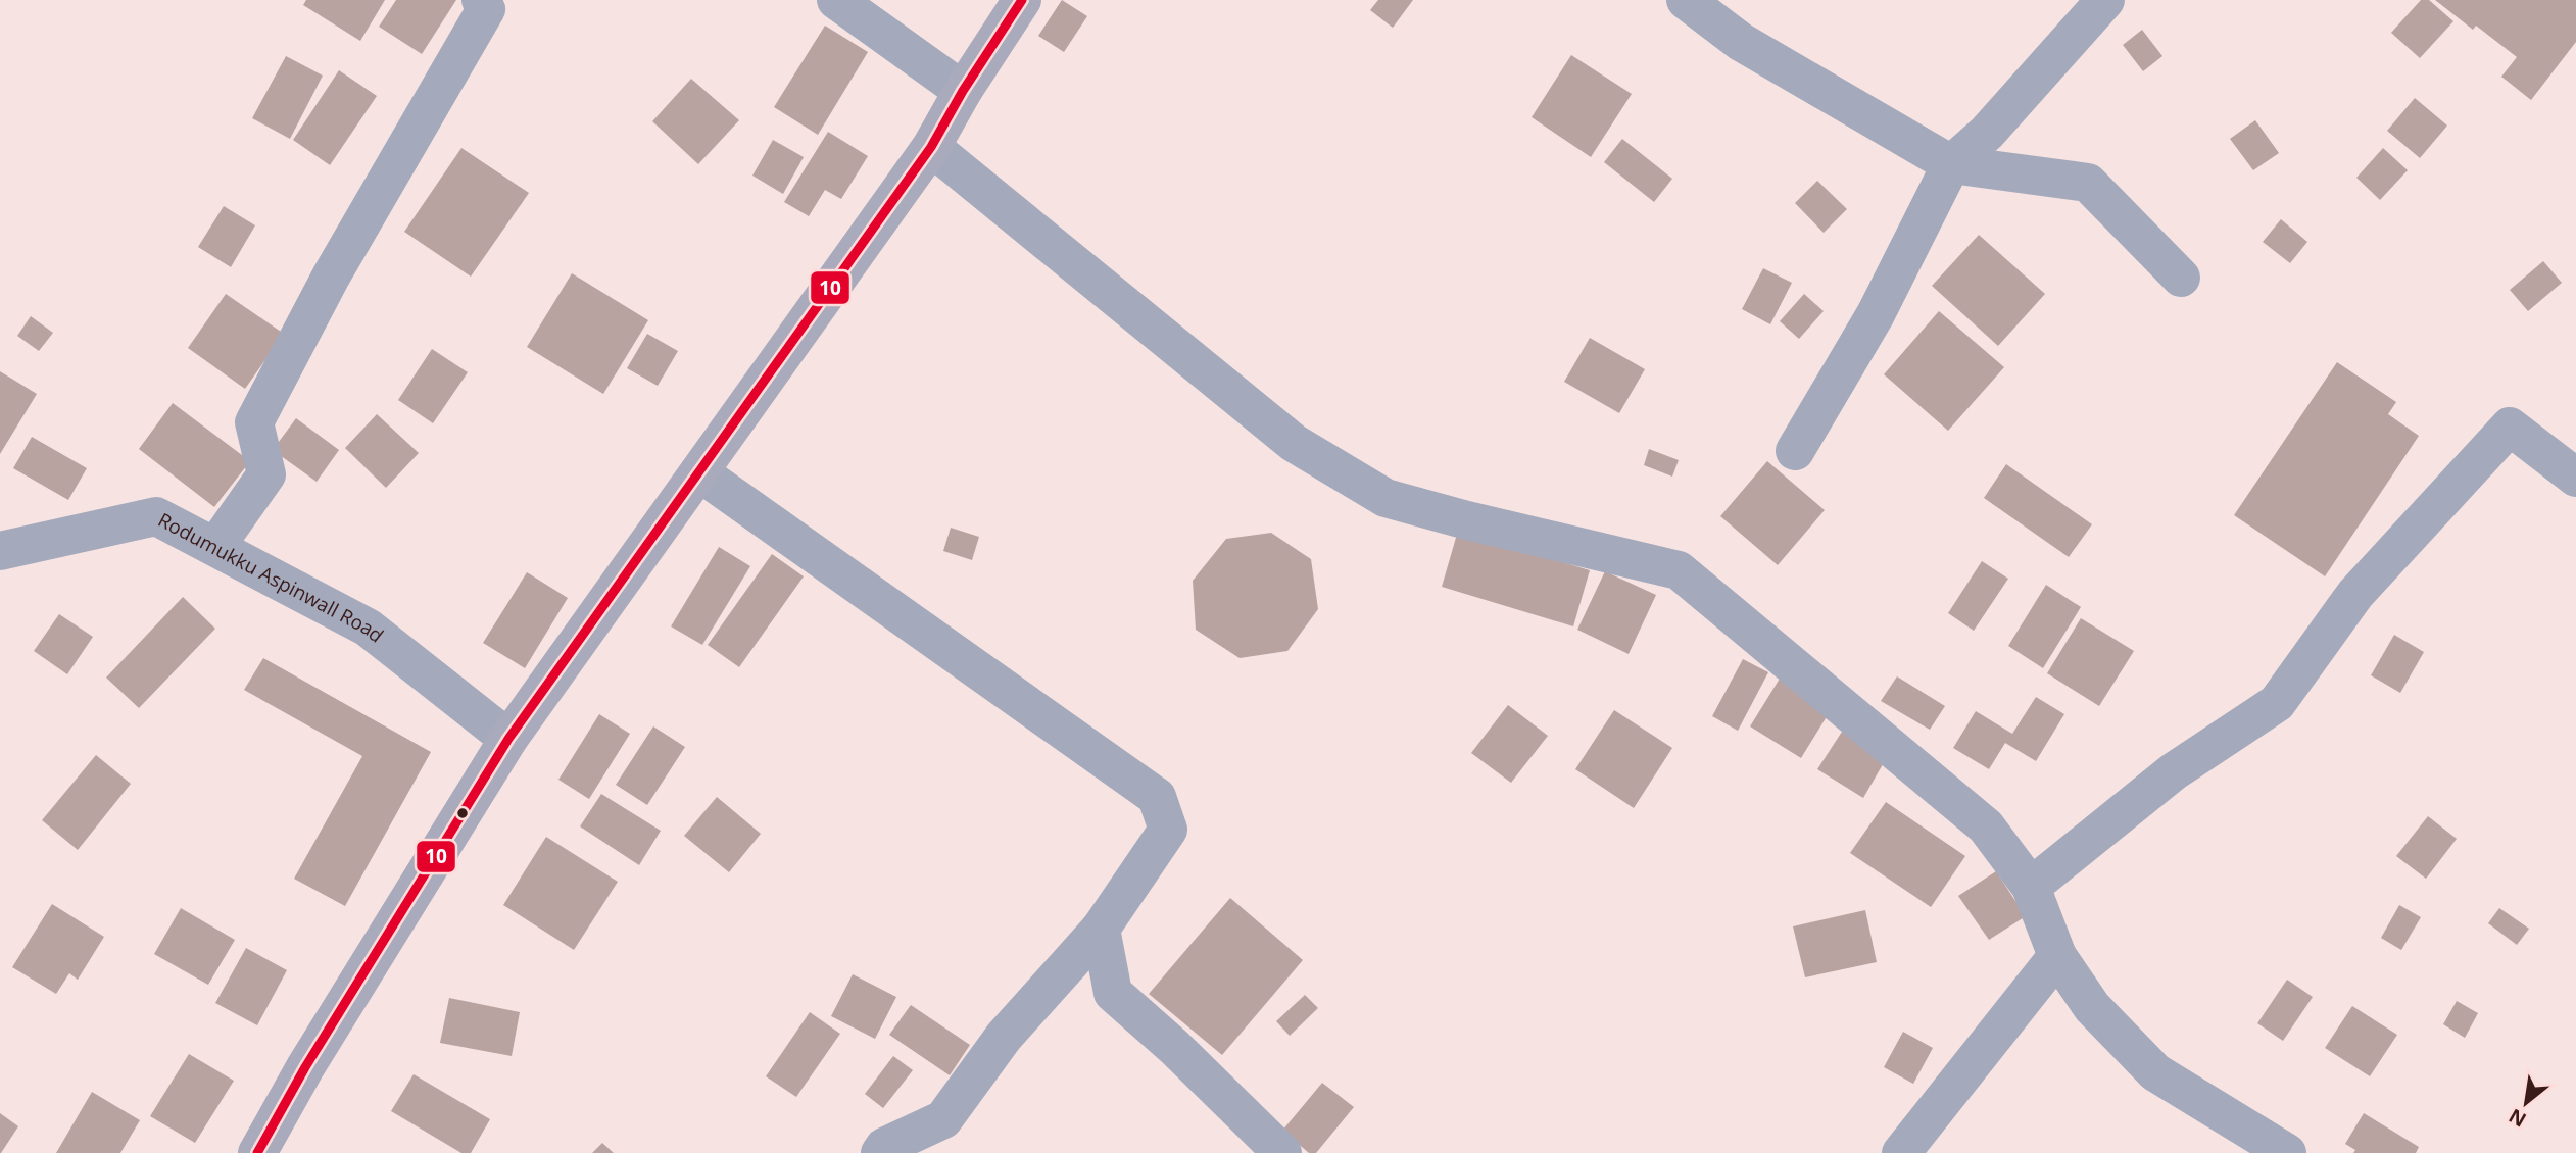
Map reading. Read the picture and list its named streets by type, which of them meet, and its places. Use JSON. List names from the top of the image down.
{
  "streets": {
    "street": ["Rodumukku Aspinwall Road"]
  },
  "lines": ["transit line 10"],
  "north": "bottom left"
}
